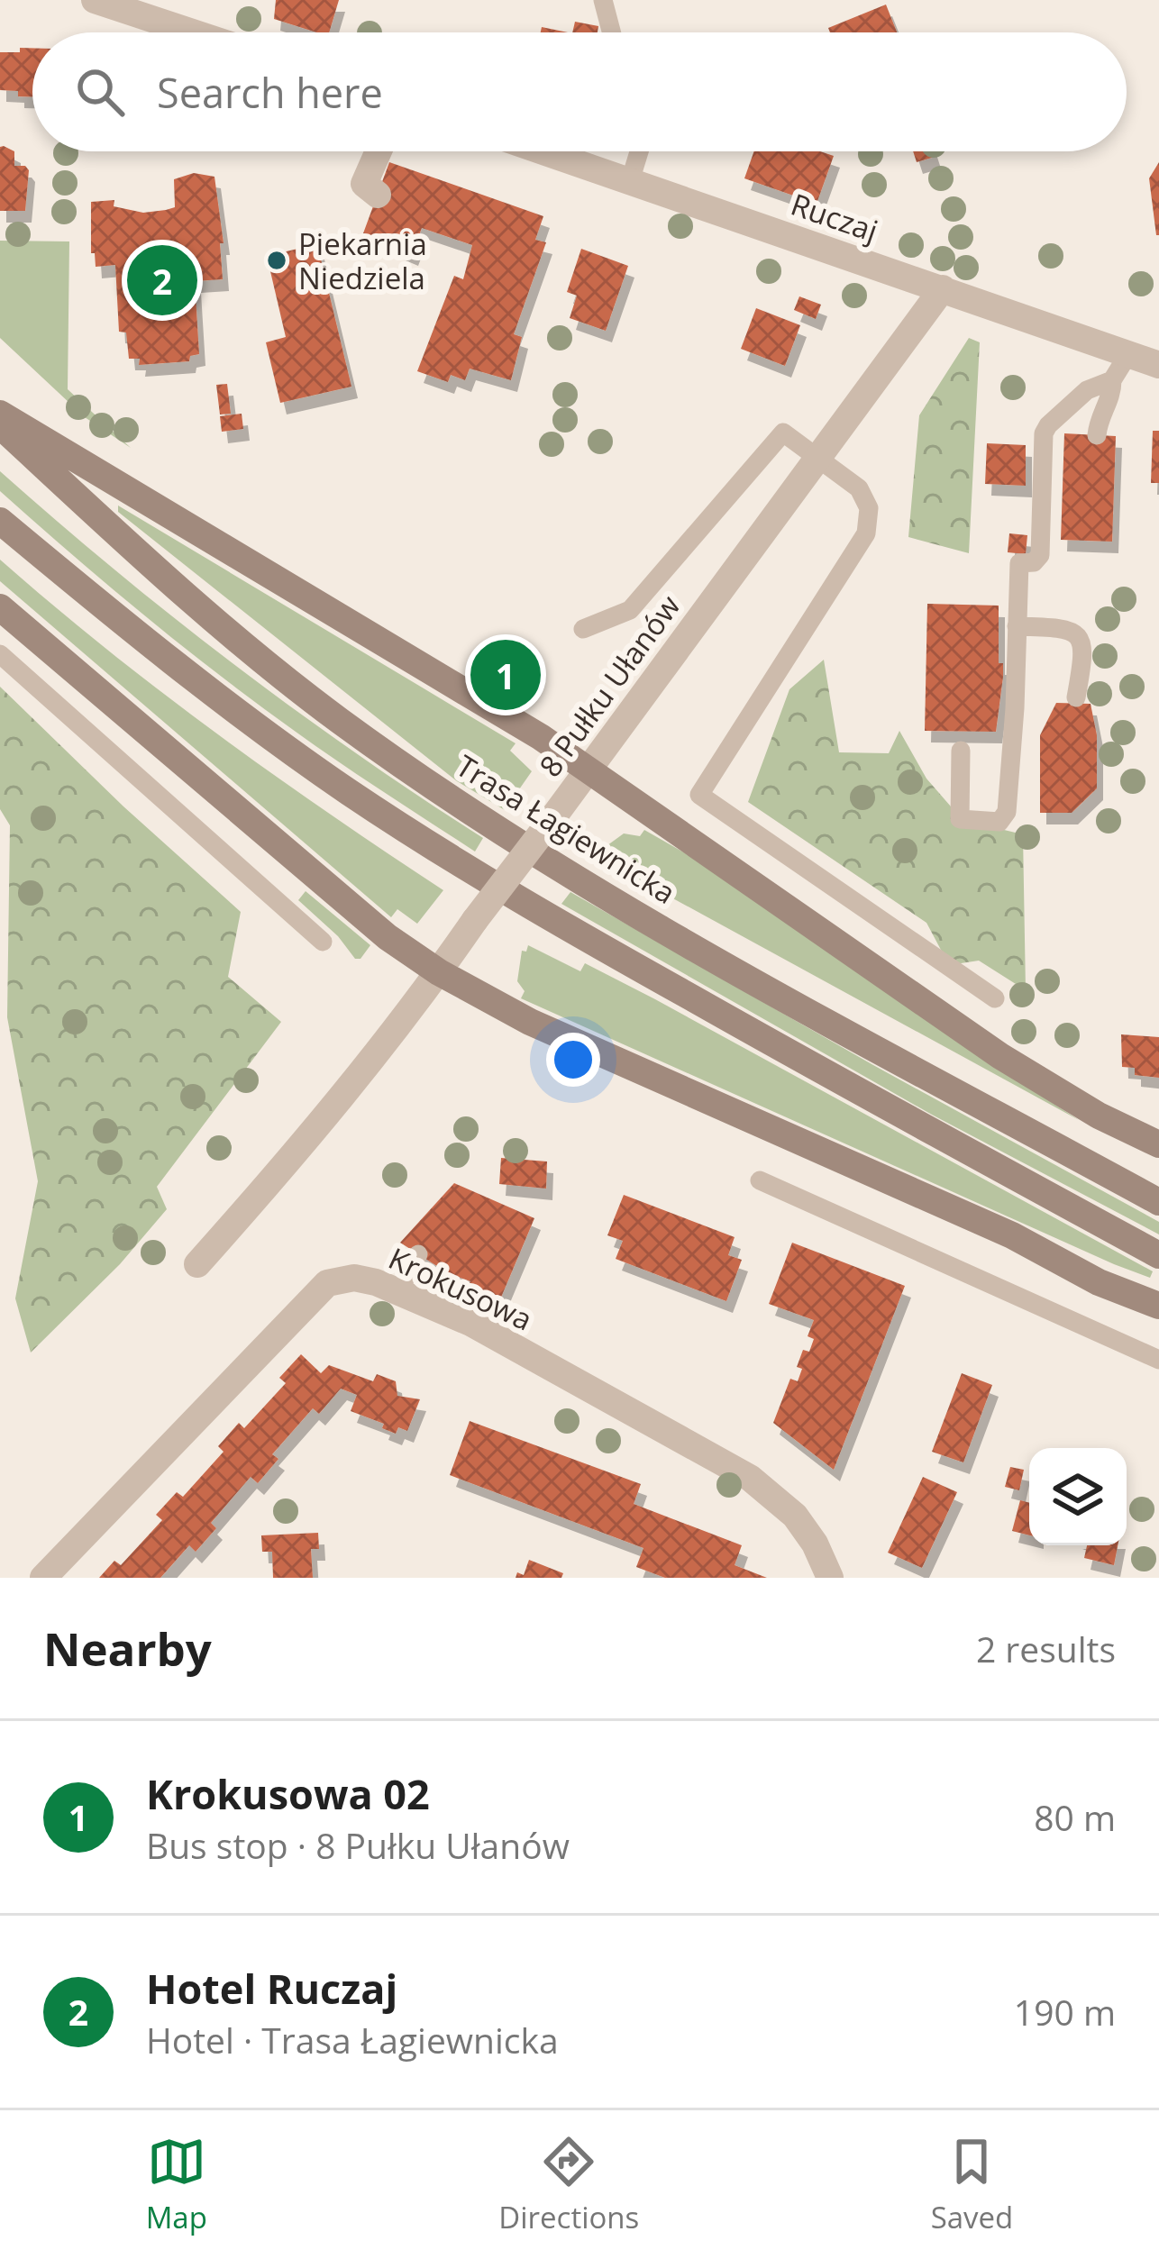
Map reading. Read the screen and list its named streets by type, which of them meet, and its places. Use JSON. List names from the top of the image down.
{
  "streets": {
    "main road": ["Trasa Łagiewnicka"],
    "street": ["Ruczaj", "8 Pułku Ułanów", "Krokusowa"]
  },
  "crossings": [
    ["Ruczaj", "8 Pułku Ułanów"]
  ],
  "places": ["Piekarnia Niedziela"],
  "page": {
    "search": "Search here",
    "pins": ["2", "1"],
    "heading": ["Nearby", "2 results"],
    "list": [
      {
        "mark": "1",
        "name": "Krokusowa 02",
        "note": "Bus stop · 8 Pułku Ułanów",
        "value": "80 m"
      },
      {
        "mark": "2",
        "name": "Hotel Ruczaj",
        "note": "Hotel · Trasa Łagiewnicka",
        "value": "190 m"
      }
    ],
    "nav": ["Map", "Directions", "Saved"]
  }
}
